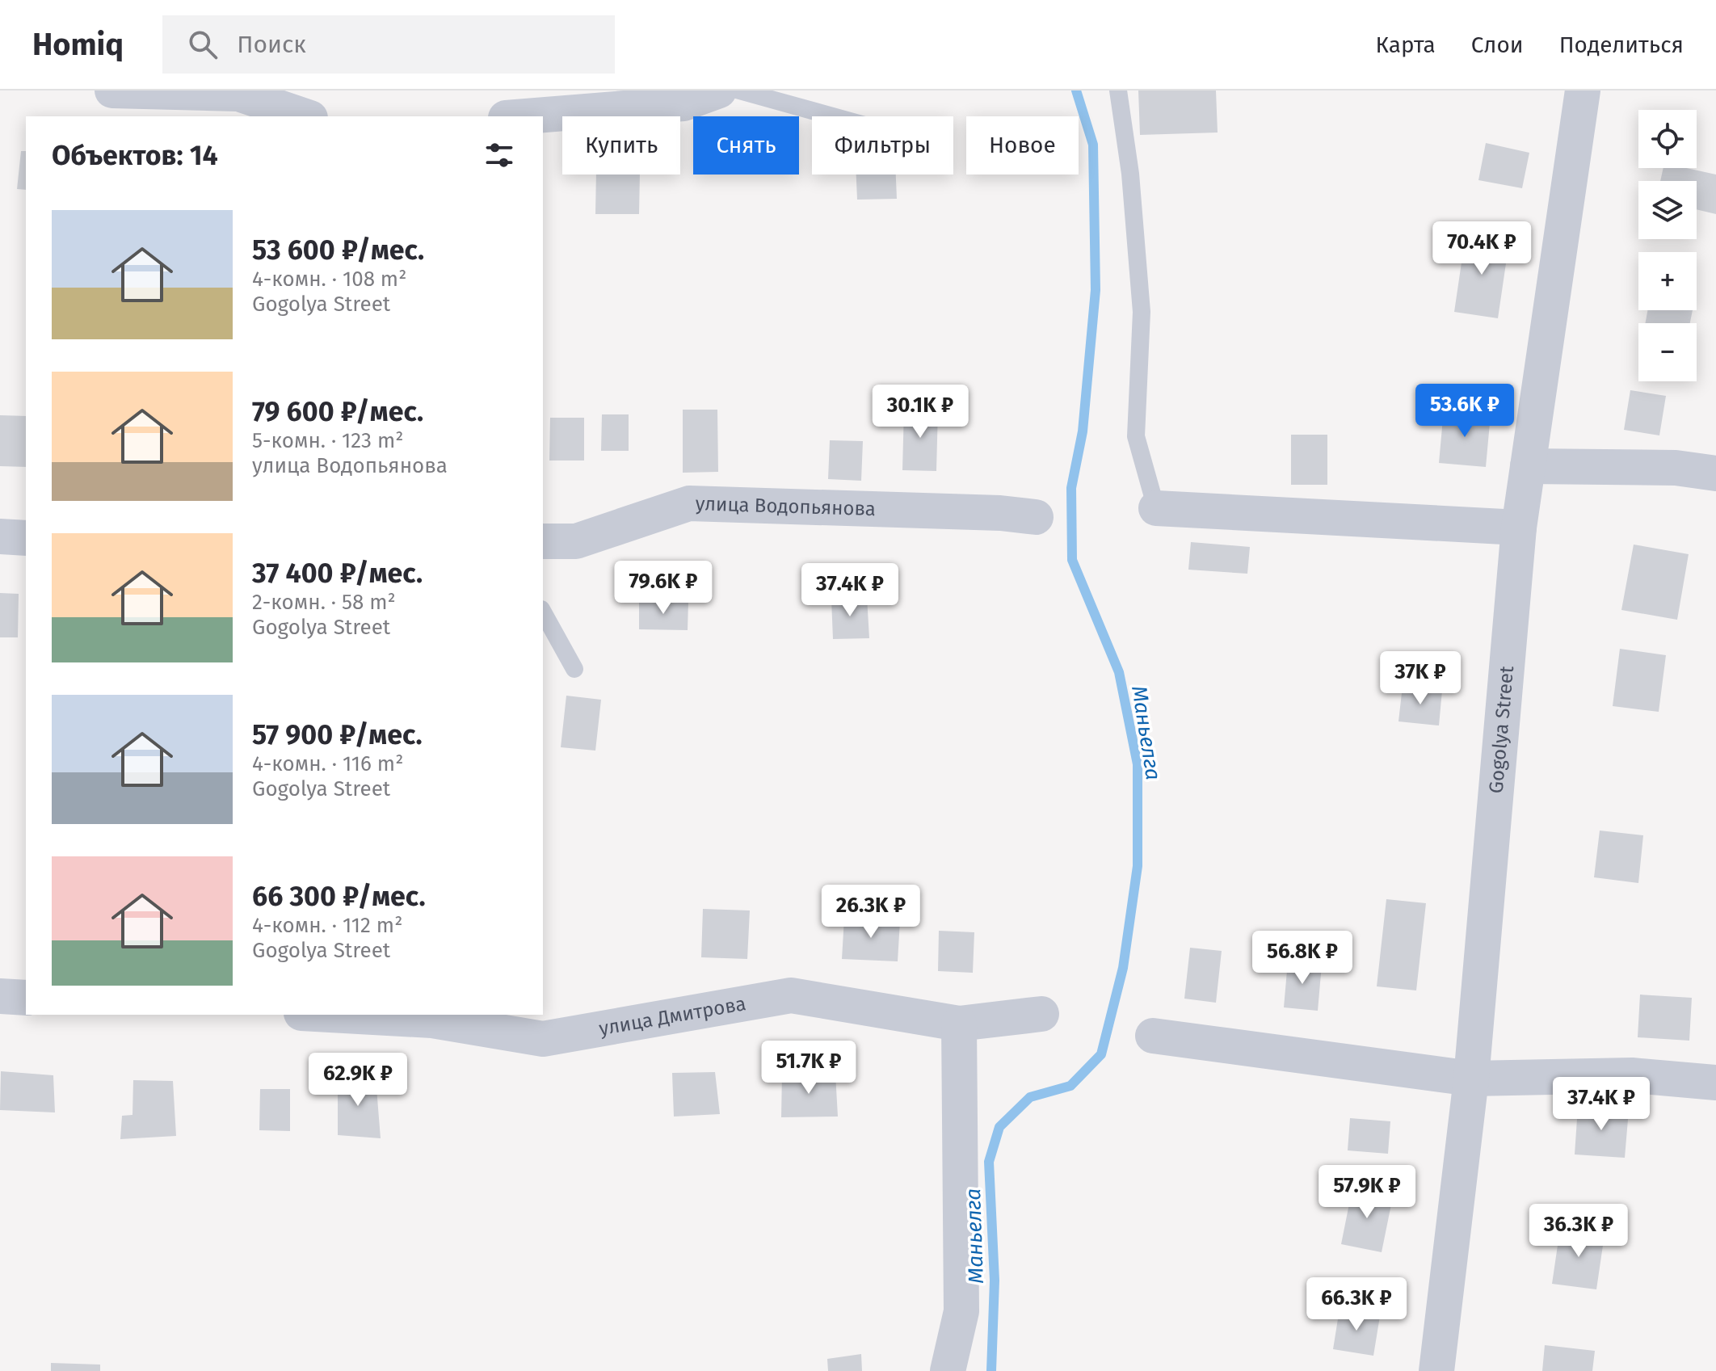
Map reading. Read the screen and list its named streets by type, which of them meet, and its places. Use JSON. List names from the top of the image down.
{
  "streets": {
    "street": ["улица Водопьянова", "Gogolya Street", "улица Дмитрова"]
  },
  "water": ["Маньелга"],
  "page": {
    "header": "Homiq",
    "search": "Поиск",
    "nav": ["Карта", "Слои", "Поделиться"],
    "map_buttons": ["+", "−"],
    "chip": [
      "Купить",
      "Снять",
      "Фильтры",
      "Новое"
    ],
    "heading": "Объектов: 14",
    "list": [
      {
        "name": "53 600 ₽/мес.",
        "note": "4-комн. · 108 m² · Gogolya Street"
      },
      {
        "name": "79 600 ₽/мес.",
        "note": "5-комн. · 123 m² · улица Водопьянова"
      },
      {
        "name": "37 400 ₽/мес.",
        "note": "2-комн. · 58 m² · Gogolya Street"
      },
      {
        "name": "57 900 ₽/мес.",
        "note": "4-комн. · 116 m² · Gogolya Street"
      },
      {
        "name": "66 300 ₽/мес.",
        "note": "4-комн. · 112 m² · Gogolya Street"
      }
    ],
    "price": [
      "70.4K ₽",
      "53.6K ₽",
      "30.1K ₽",
      "79.6K ₽",
      "37.4K ₽",
      "37K ₽",
      "26.3K ₽",
      "56.8K ₽",
      "51.7K ₽",
      "62.9K ₽",
      "37.4K ₽",
      "57.9K ₽",
      "36.3K ₽",
      "66.3K ₽"
    ]
  }
}
